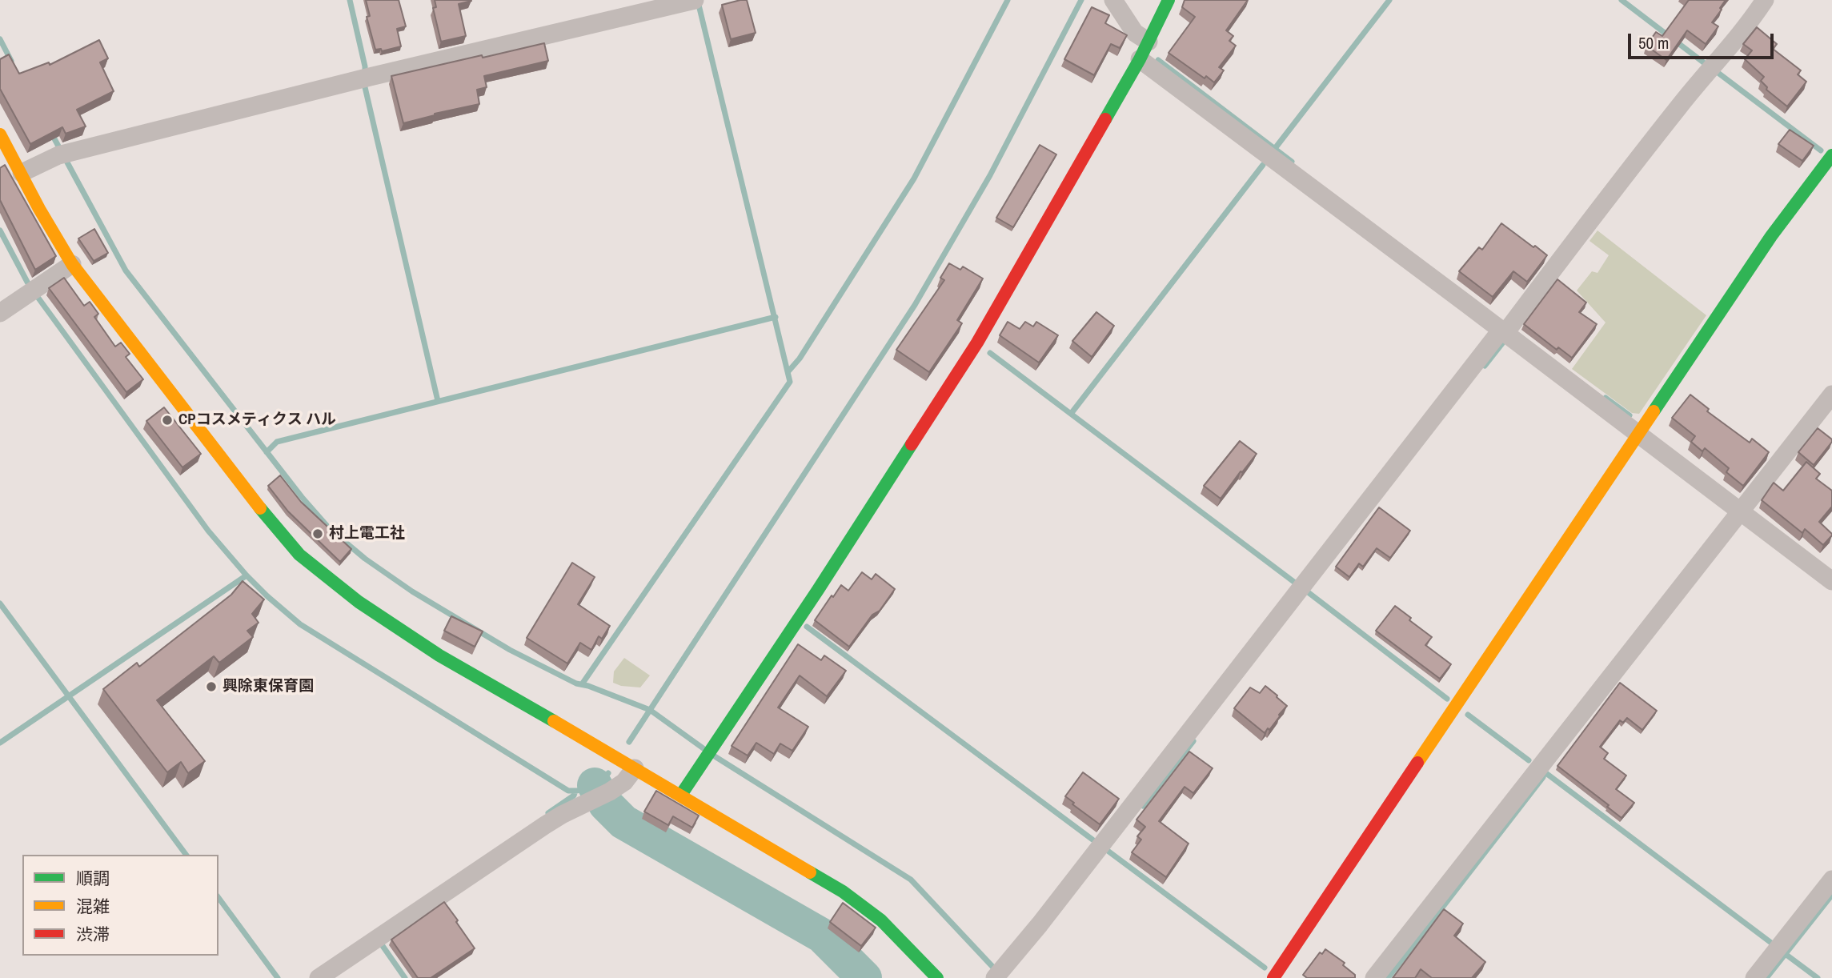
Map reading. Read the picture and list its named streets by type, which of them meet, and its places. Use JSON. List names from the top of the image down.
{
  "places": ["CPコスメティクス ハル", "村上電工社", "興除東保育園"],
  "legend": ["順調", "混雑", "渋滞"],
  "scale_bar": "50 m"
}
